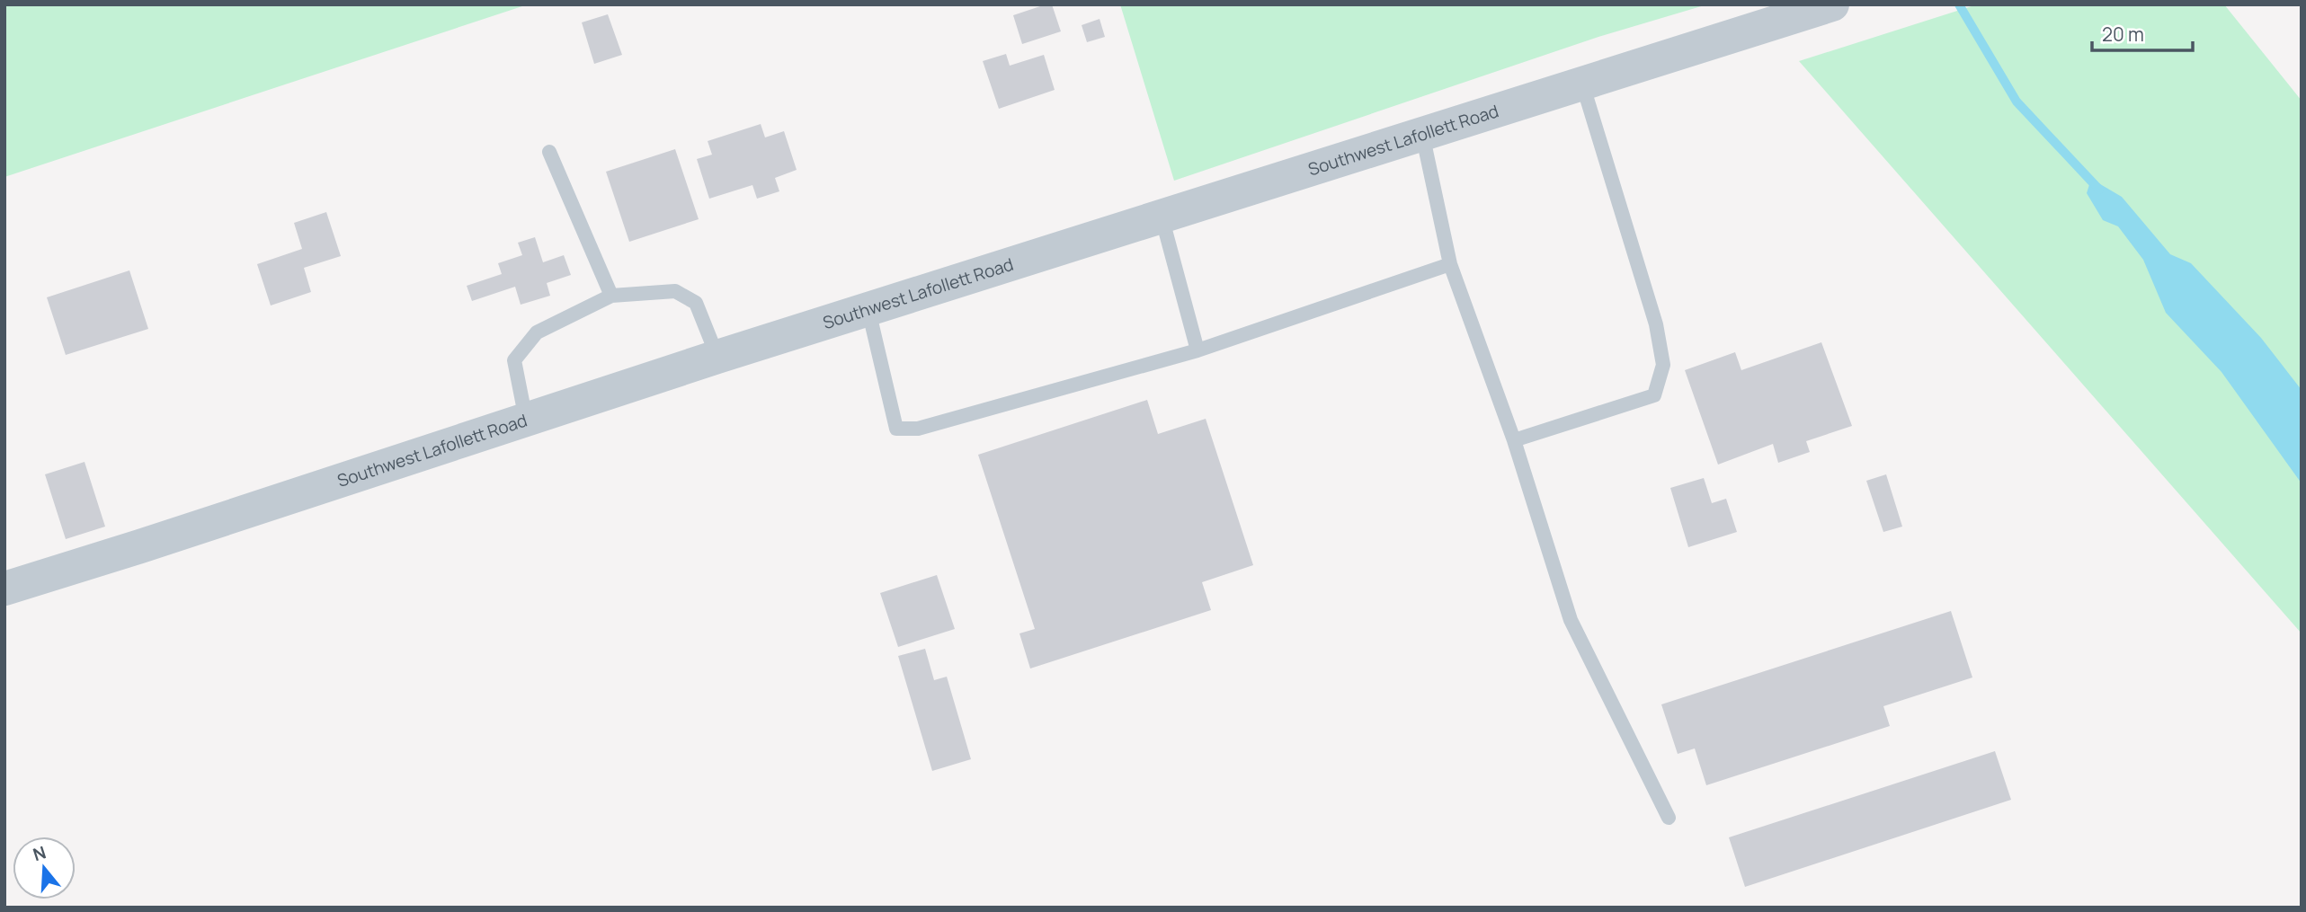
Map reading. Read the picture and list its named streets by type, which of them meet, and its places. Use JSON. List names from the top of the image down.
{
  "streets": {
    "street": ["Southwest Lafollett Road"]
  },
  "scale_bar": "20 m",
  "north": "top"
}
